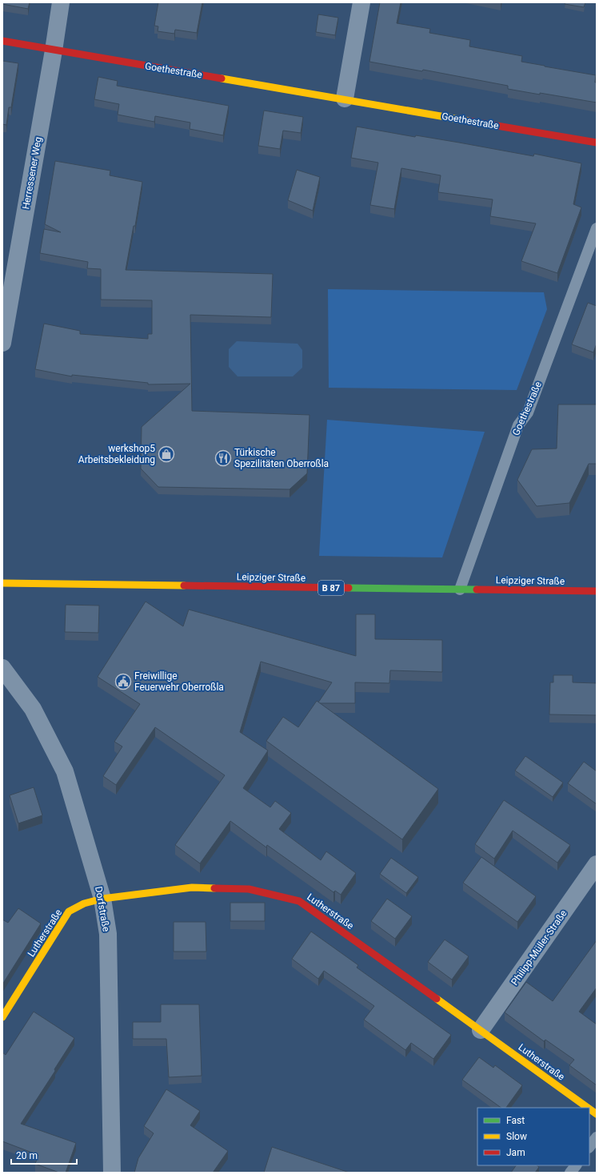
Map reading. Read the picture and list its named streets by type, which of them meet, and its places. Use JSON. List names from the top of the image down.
{
  "streets": {
    "street": [
      "Goethestraße",
      "Herressener Weg",
      "Leipziger Straße",
      "B 87",
      "Dorfstraße",
      "Lutherstraße",
      "Philipp-Müller-Straße"
    ]
  },
  "crossings": [
    ["Goethestraße", "Herressener Weg"],
    ["Goethestraße", "Leipziger Straße"],
    ["Dorfstraße", "Lutherstraße"],
    ["Lutherstraße", "Philipp-Müller-Straße"]
  ],
  "places": {
    "shop": ["werkshop5 Arbeitsbekleidung"],
    "restaurant": ["Türkische Spezilitäten Oberroßla"],
    "public building": ["Freiwillige Feuerwehr Oberroßla"]
  },
  "legend": ["Fast", "Slow", "Jam"],
  "scale_bar": "20 m"
}
